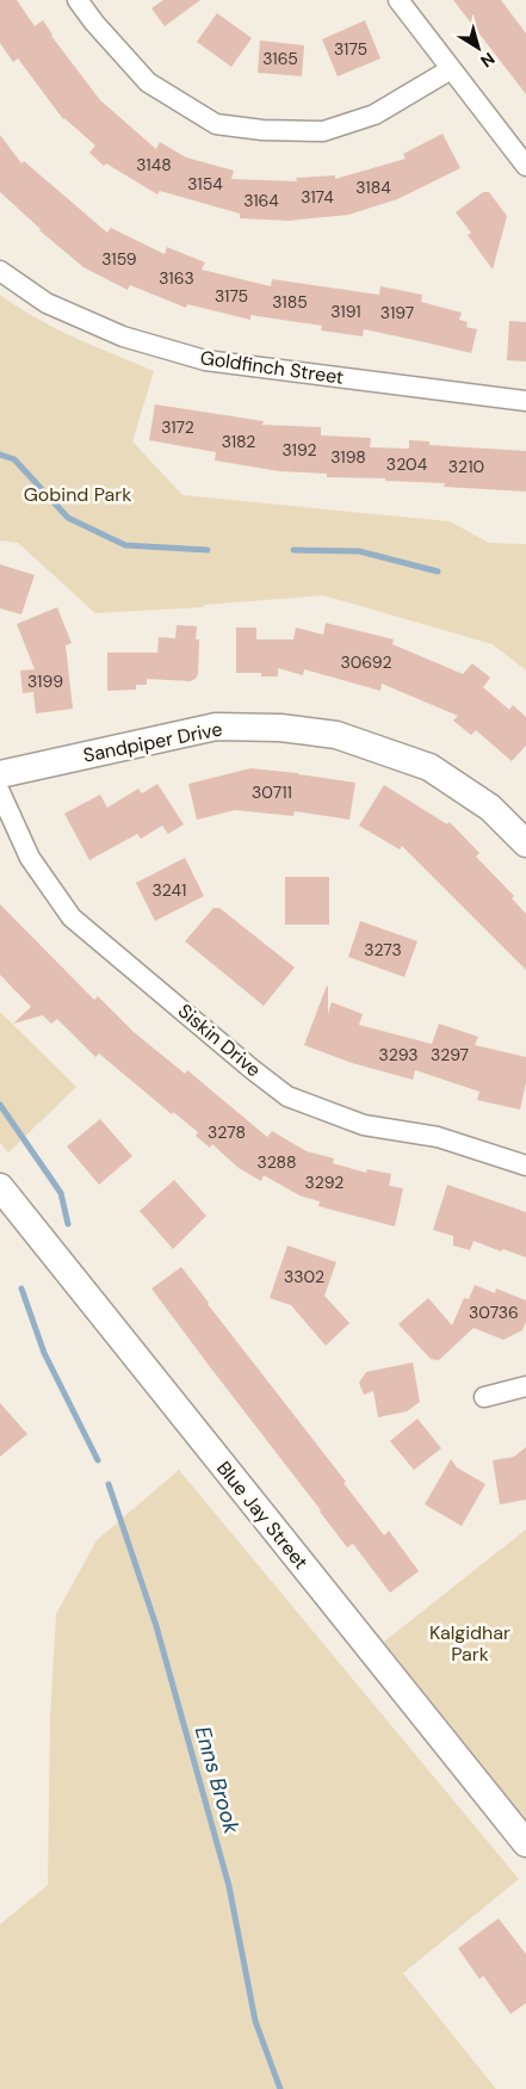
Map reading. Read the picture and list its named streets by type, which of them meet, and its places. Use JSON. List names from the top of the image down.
{
  "streets": {
    "street": [
      "Goldfinch Street",
      "Sandpiper Drive",
      "Siskin Drive",
      "Blue Jay Street"
    ]
  },
  "water": ["Enns Brook"],
  "parks": ["Gobind Park", "Kalgidhar Park"],
  "house_numbers": [
    "3175",
    "3165",
    "3148",
    "3154",
    "3184",
    "3174",
    "3164",
    "3159",
    "3163",
    "3175",
    "3185",
    "3191",
    "3197",
    "3172",
    "3182",
    "3192",
    "3198",
    "3204",
    "3210",
    "30692",
    "3199",
    "30711",
    "3241",
    "3273",
    "3293",
    "3297",
    "3278",
    "3288",
    "3292",
    "3302",
    "30736"
  ],
  "north": "bottom right"
}
